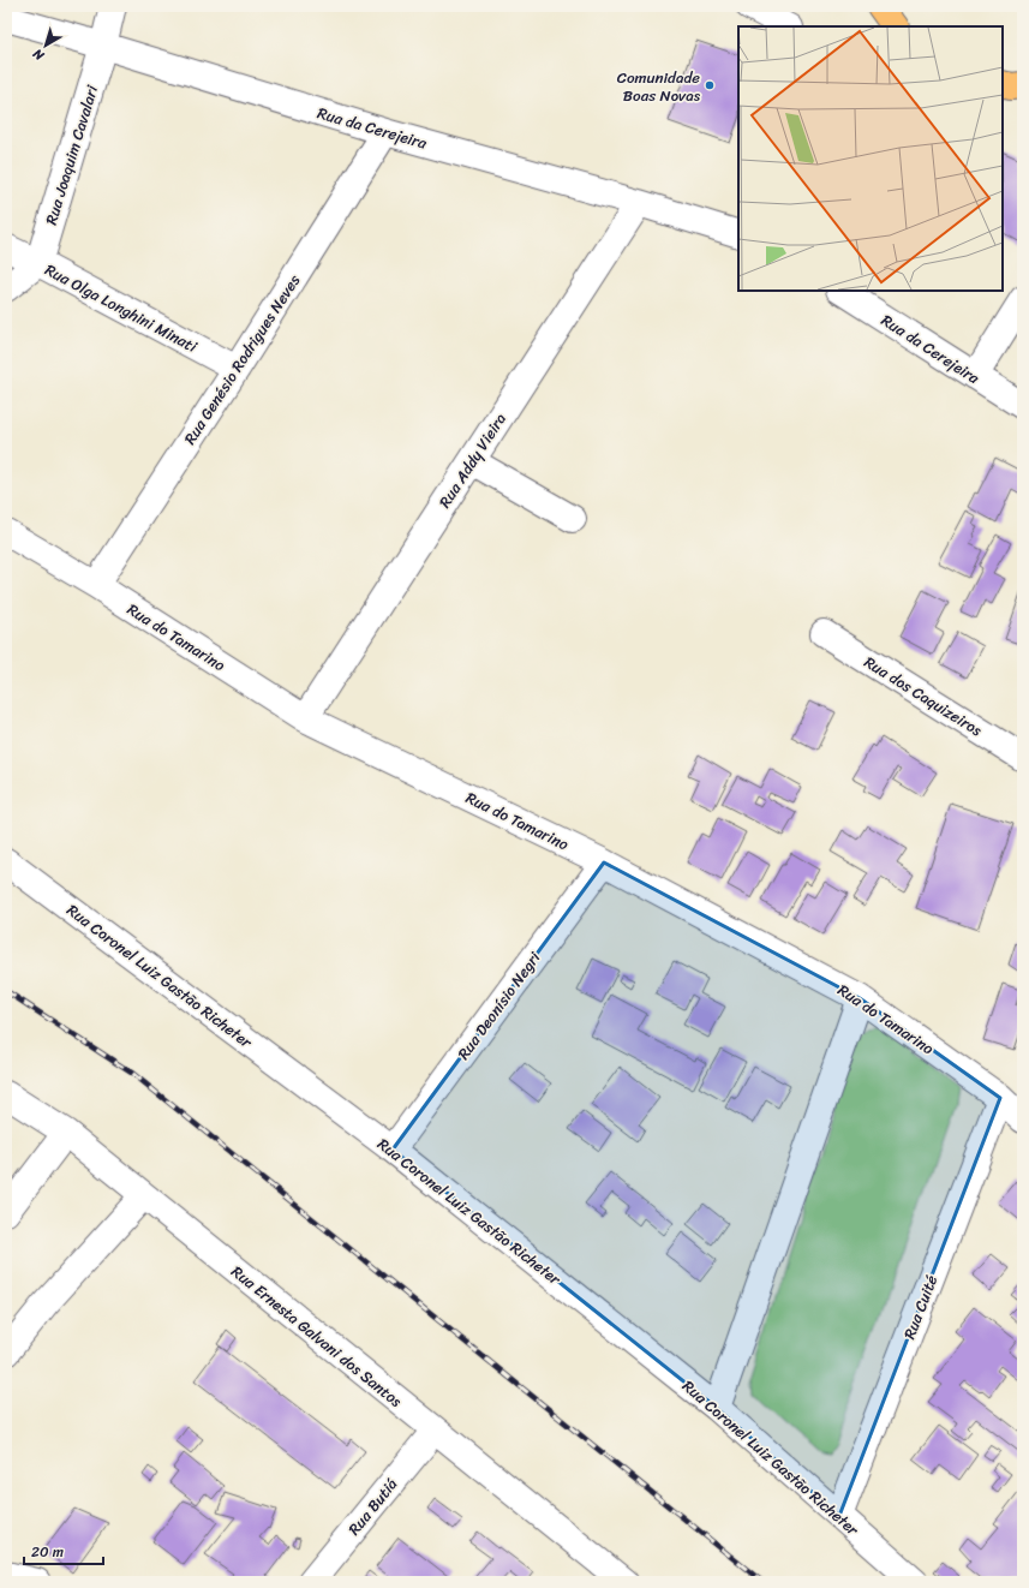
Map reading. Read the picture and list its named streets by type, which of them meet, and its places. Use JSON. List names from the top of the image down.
{
  "streets": {
    "street": [
      "Rua da Cerejeira",
      "Rua Joaquim Cavalari",
      "Rua Olga Longhini Minati",
      "Rua Genésio Rodrigues Neves",
      "Rua Addy Vieira",
      "Rua do Tamarino",
      "Rua dos Caquizeiros",
      "Rua Coronel Luiz Gastão Richeter",
      "Rua Deonísio Negri",
      "Rua Cuité",
      "Rua Ernesta Galvani dos Santos",
      "Rua Butiá"
    ]
  },
  "crossings": [
    ["Rua da Cerejeira", "Rua Joaquim Cavalari"],
    ["Rua da Cerejeira", "Rua Genésio Rodrigues Neves"],
    ["Rua da Cerejeira", "Rua Addy Vieira"],
    ["Rua Joaquim Cavalari", "Rua Olga Longhini Minati"],
    ["Rua Olga Longhini Minati", "Rua Genésio Rodrigues Neves"],
    ["Rua Genésio Rodrigues Neves", "Rua do Tamarino"],
    ["Rua Addy Vieira", "Rua do Tamarino"],
    ["Rua do Tamarino", "Rua Deonísio Negri"],
    ["Rua do Tamarino", "Rua Cuité"],
    ["Rua Coronel Luiz Gastão Richeter", "Rua Deonísio Negri"],
    ["Rua Coronel Luiz Gastão Richeter", "Rua Cuité"],
    ["Rua Ernesta Galvani dos Santos", "Rua Butiá"]
  ],
  "places": ["Comunidade Boas Novas"],
  "scale_bar": "20 m",
  "north": "bottom left"
}
